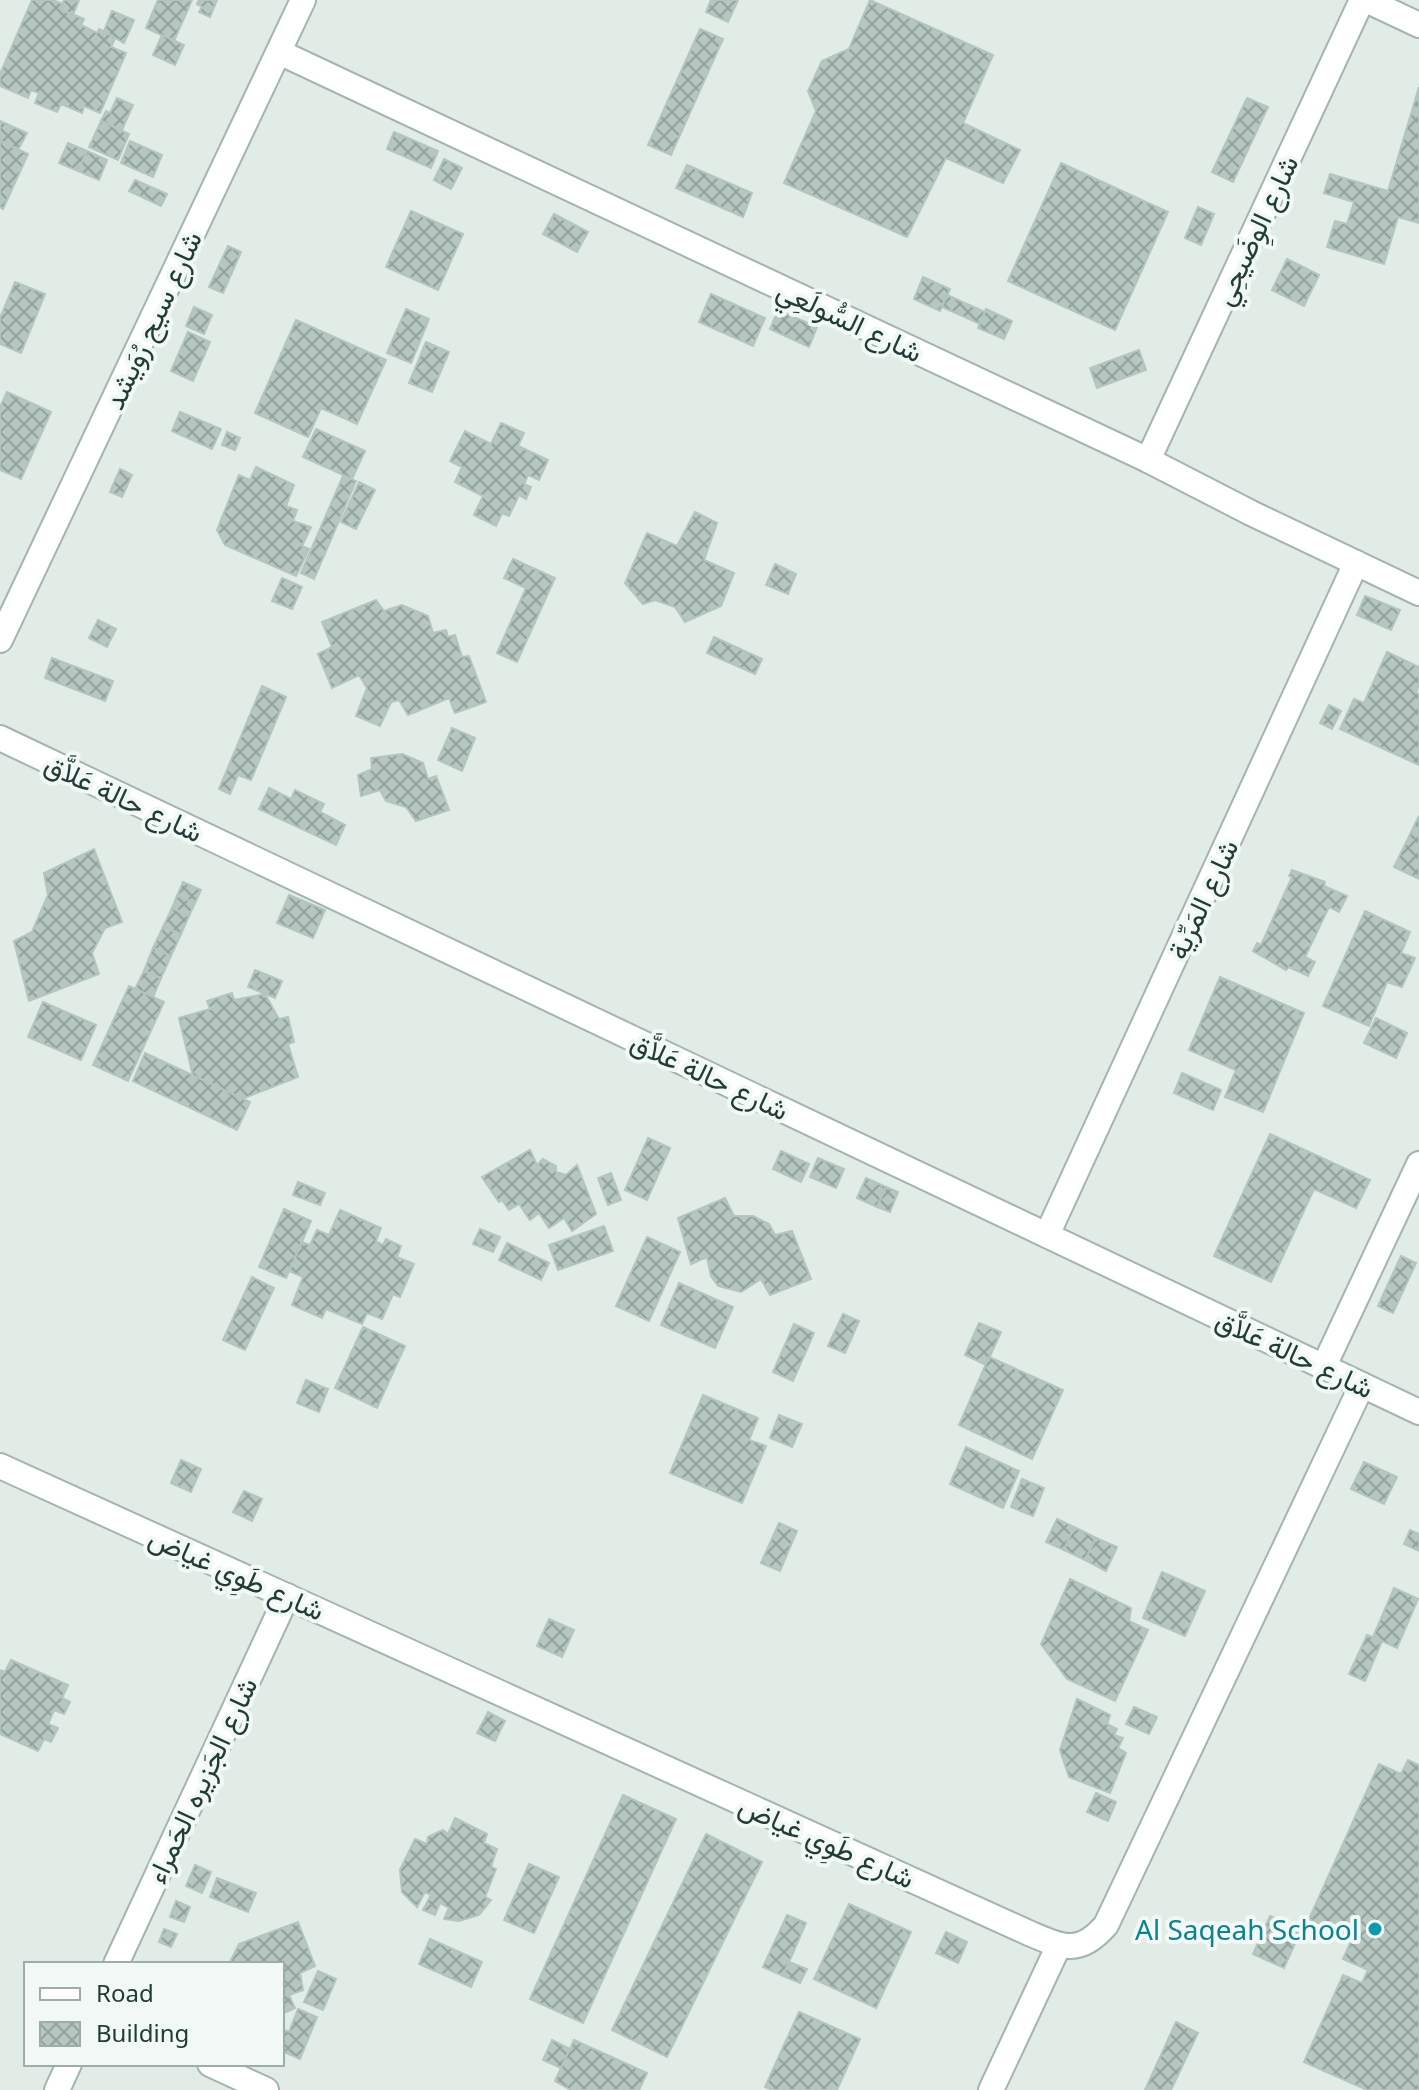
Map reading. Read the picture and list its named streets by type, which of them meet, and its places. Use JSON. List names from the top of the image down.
{
  "streets": {
    "street": [
      "شارع الوِضَيحِي",
      "شارع سيح رُوَيشد",
      "شارع السُّولَعِي",
      "شارع حالة عَلاَّق",
      "شارع المَرِّية",
      "شارع طَوِي غياض",
      "شارع الجَزيره الحَمراء"
    ]
  },
  "crossings": [
    ["شارع الوِضَيحِي", "شارع السُّولَعِي"],
    ["شارع سيح رُوَيشد", "شارع السُّولَعِي"],
    ["شارع السُّولَعِي", "شارع المَرِّية"],
    ["شارع حالة عَلاَّق", "شارع المَرِّية"],
    ["شارع طَوِي غياض", "شارع الجَزيره الحَمراء"]
  ],
  "places": ["Al Saqeah School"],
  "legend": ["Road", "Building"]
}
